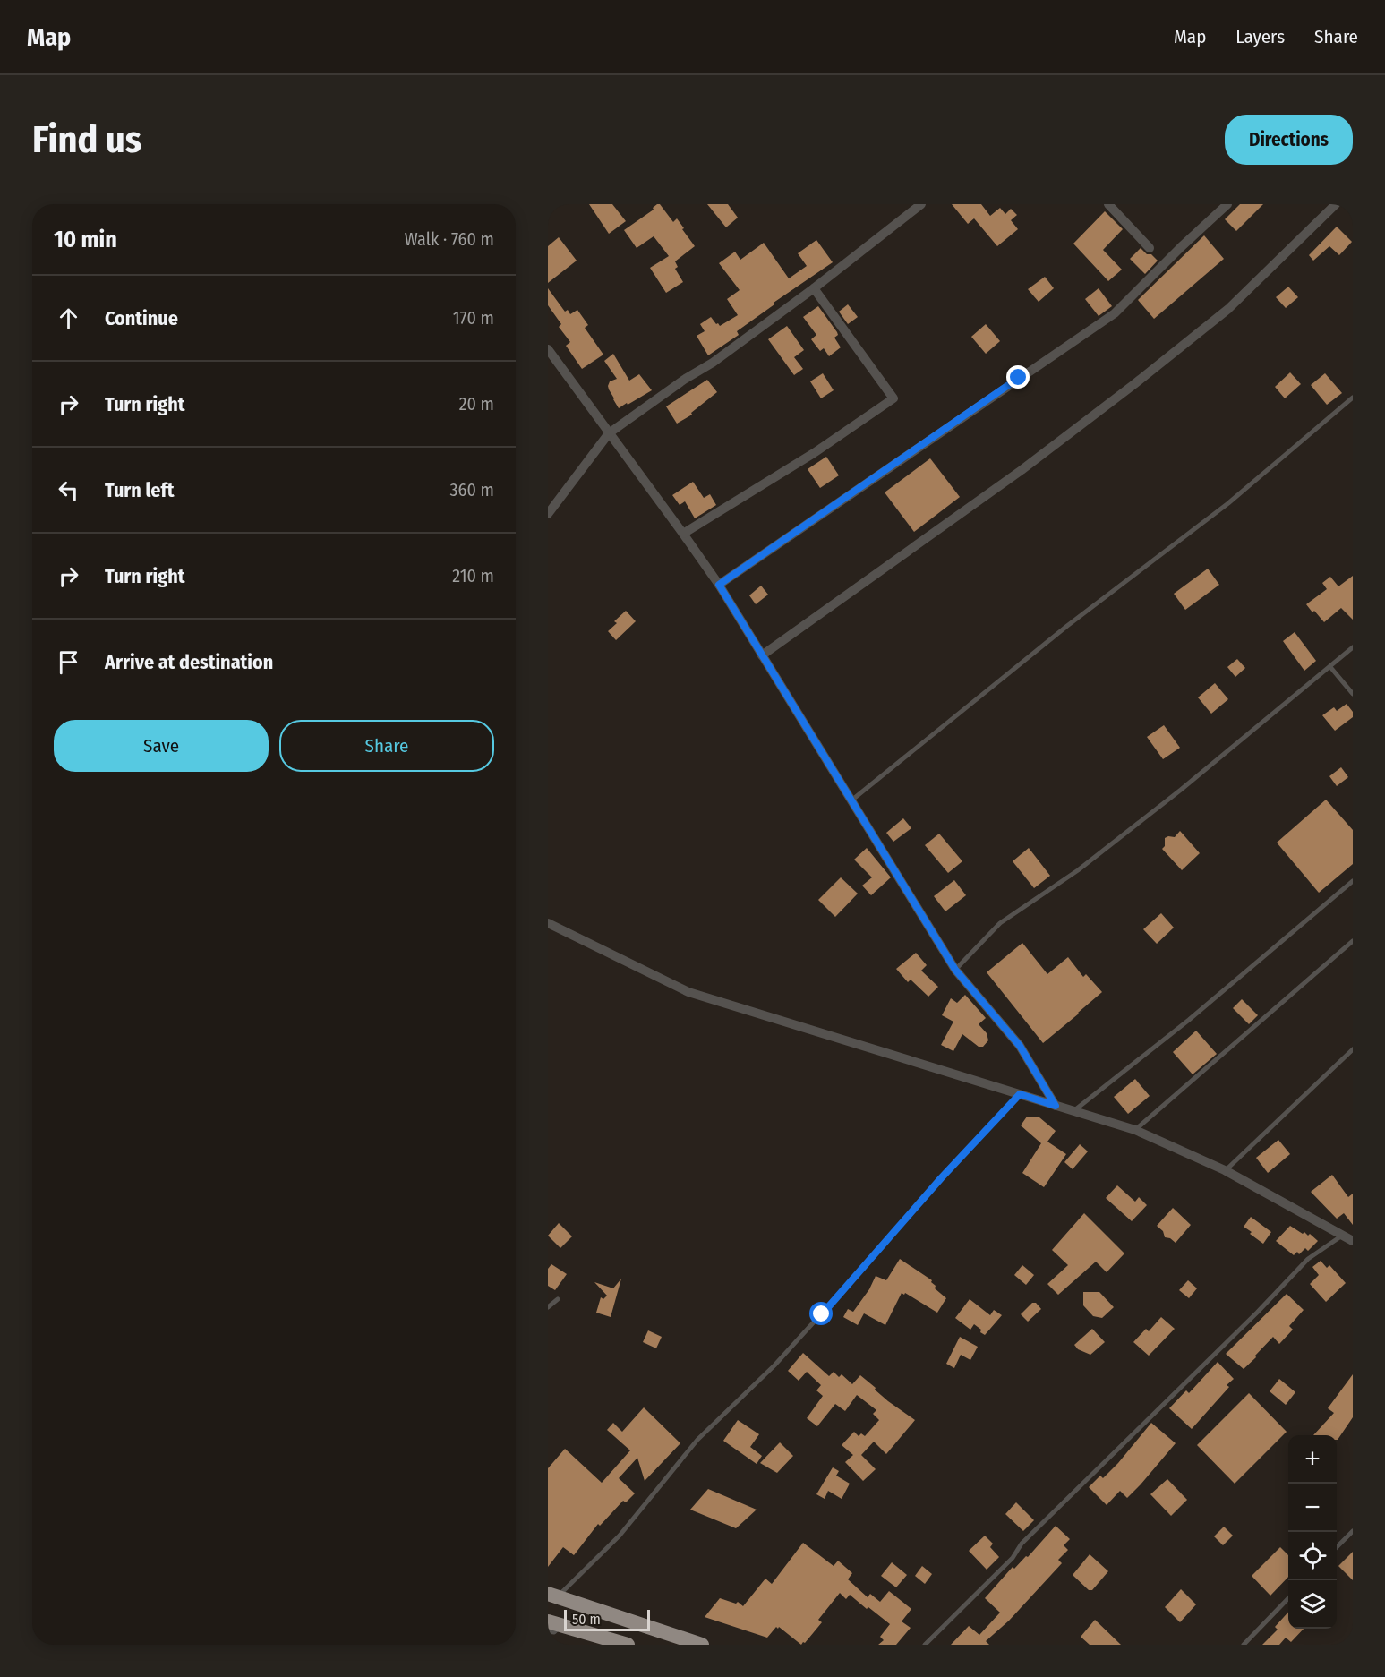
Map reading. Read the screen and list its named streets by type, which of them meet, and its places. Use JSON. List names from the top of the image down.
{
  "scale_bar": "50 m",
  "page": {
    "header": "Map",
    "nav": ["Map", "Layers", "Share"],
    "buttons": [
      "Directions",
      ["Save", "Share"]
    ],
    "title": "Find us",
    "heading": ["10 min", "Walk · 760 m"],
    "list": [
      ["Continue", "170 m"],
      ["Turn right", "20 m"],
      ["Turn left", "360 m"],
      ["Turn right", "210 m"],
      "Arrive at destination"
    ],
    "map_buttons": ["+", "−"],
    "scale": "50 m"
  }
}
